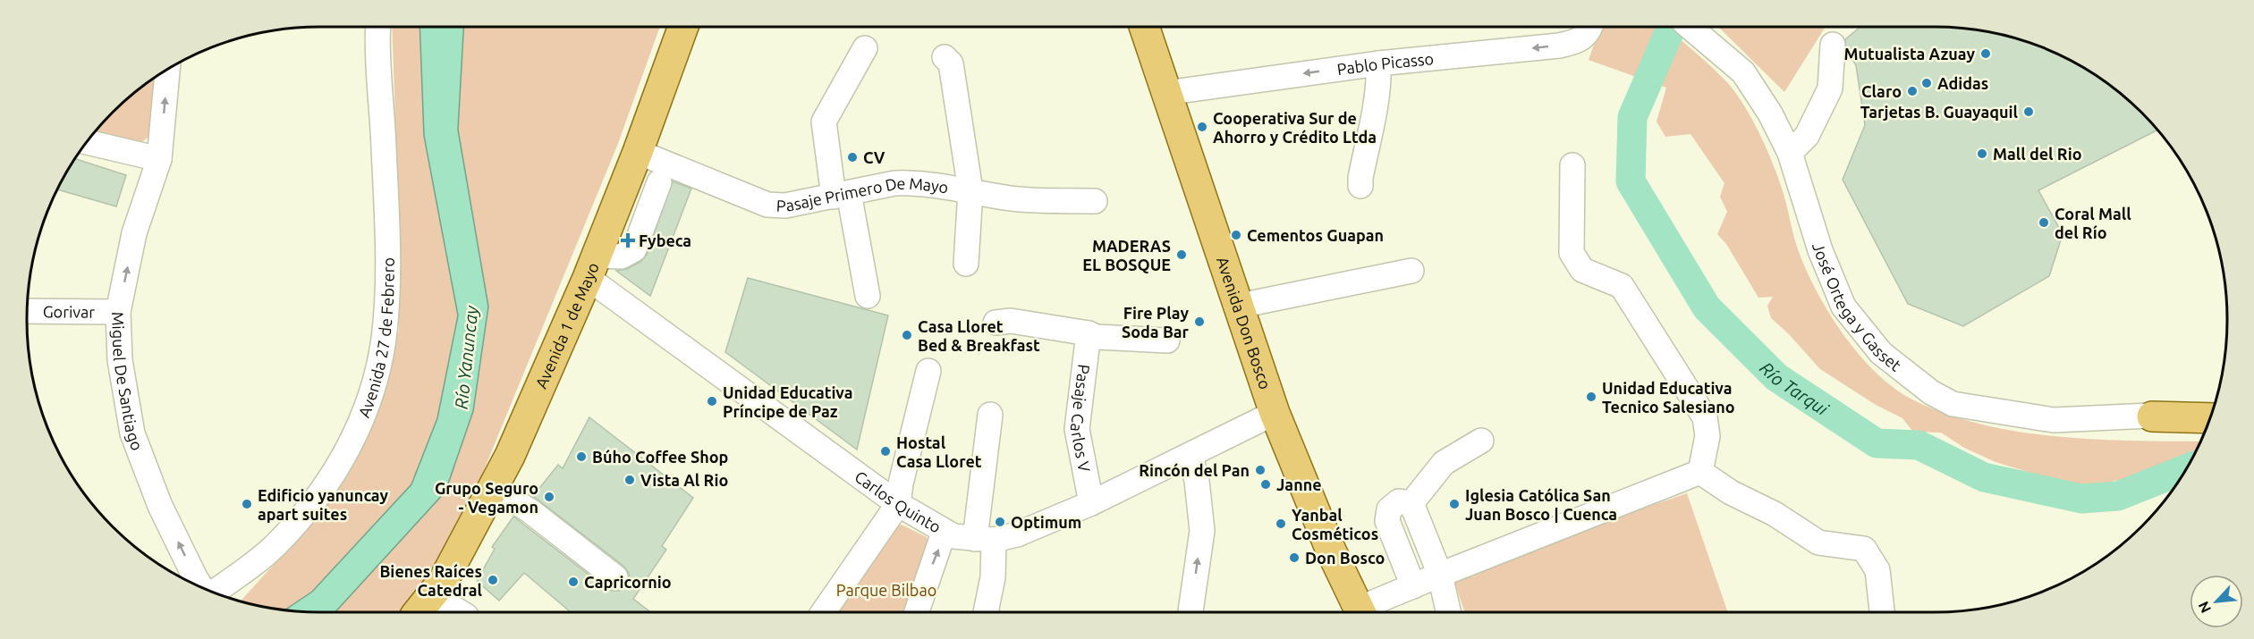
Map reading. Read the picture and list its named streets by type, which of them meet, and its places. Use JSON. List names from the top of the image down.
{
  "streets": {
    "main road": ["Avenida Don Bosco", "Avenida 1 de Mayo"],
    "street": [
      "Pablo Picasso",
      "Pasaje Primero De Mayo",
      "José Ortega y Gasset",
      "Gorivar",
      "Avenida 27 de Febrero",
      "Miguel De Santiago",
      "Pasaje Carlos V",
      "Carlos Quinto"
    ]
  },
  "crossings": [
    ["Pablo Picasso", "Avenida Don Bosco"],
    ["Pasaje Primero De Mayo", "Avenida 1 de Mayo"],
    ["Gorivar", "Miguel De Santiago"],
    ["Avenida Don Bosco", "Carlos Quinto"],
    ["Avenida 1 de Mayo", "Carlos Quinto"],
    ["Pasaje Carlos V", "Carlos Quinto"]
  ],
  "one_way": ["Pablo Picasso", "Miguel De Santiago"],
  "water": ["Río Yanuncay", "Río Tarqui"],
  "parks": ["Parque Bilbao"],
  "places": {
    "other": [
      "Mutualista Azuay",
      "Adidas",
      "Claro",
      "Tarjetas B. Guayaquil",
      "Cooperativa Sur de Ahorro y Crédito Ltda",
      "Mall del Rio",
      "CV",
      "Coral Mall del Río",
      "Cementos Guapan",
      "MADERAS EL BOSQUE",
      "Fire Play Soda Bar",
      "Casa Lloret Bed & Breakfast",
      "Unidad Educativa Tecnico Salesiano",
      "Unidad Educativa Príncipe de Paz",
      "Hostal Casa Lloret",
      "Búho Coffee Shop",
      "Rincón del Pan",
      "Vista Al Rio",
      "Janne",
      "Grupo Seguro - Vegamon",
      "Edificio yanuncay apart suites",
      "Iglesia Católica San Juan Bosco | Cuenca",
      "Optimum",
      "Yanbal Cosméticos",
      "Don Bosco",
      "Bienes Raíces Catedral",
      "Capricornio"
    ],
    "health": ["Fybeca"]
  },
  "north": "bottom left"
}
